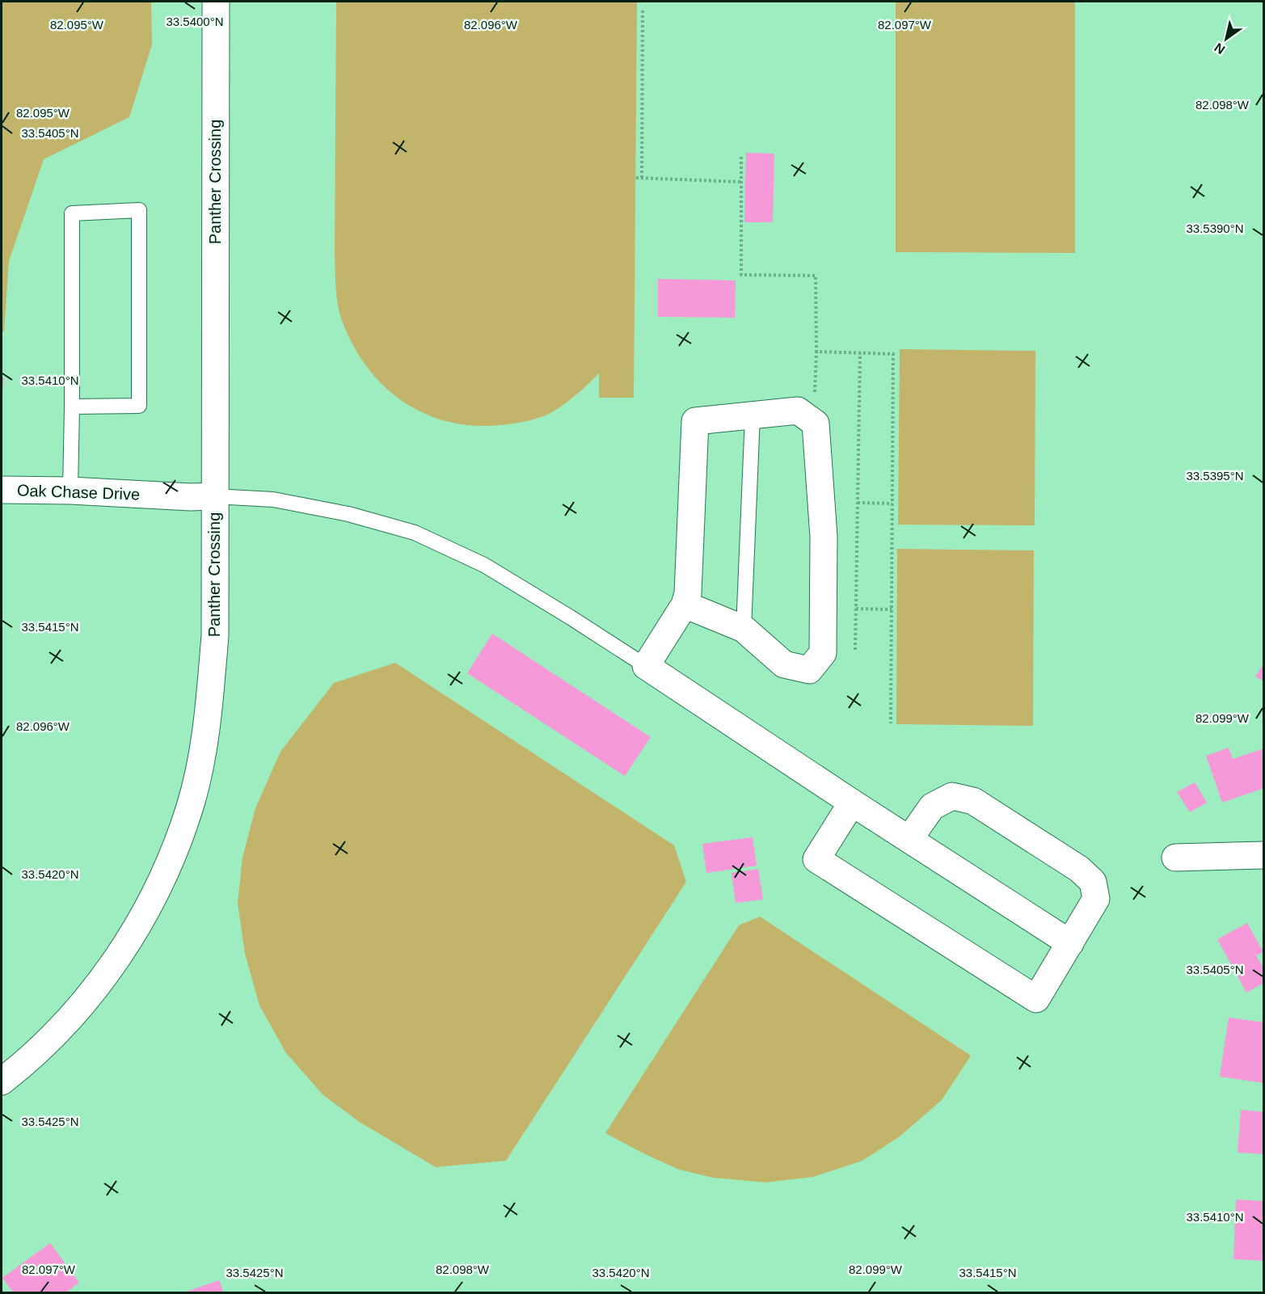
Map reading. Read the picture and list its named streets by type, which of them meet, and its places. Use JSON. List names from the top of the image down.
{
  "streets": {
    "street": ["Panther Crossing", "Oak Chase Drive"]
  },
  "crossings": [
    ["Panther Crossing", "Oak Chase Drive"]
  ],
  "north": "bottom left",
  "coordinates": [
    "33.5400°N",
    "82.095°W",
    "82.096°W",
    "82.097°W",
    "82.098°W",
    "33.5405°N",
    "33.5390°N",
    "33.5410°N",
    "33.5395°N",
    "33.5415°N",
    "82.099°W",
    "33.5420°N",
    "33.5425°N"
  ]
}
